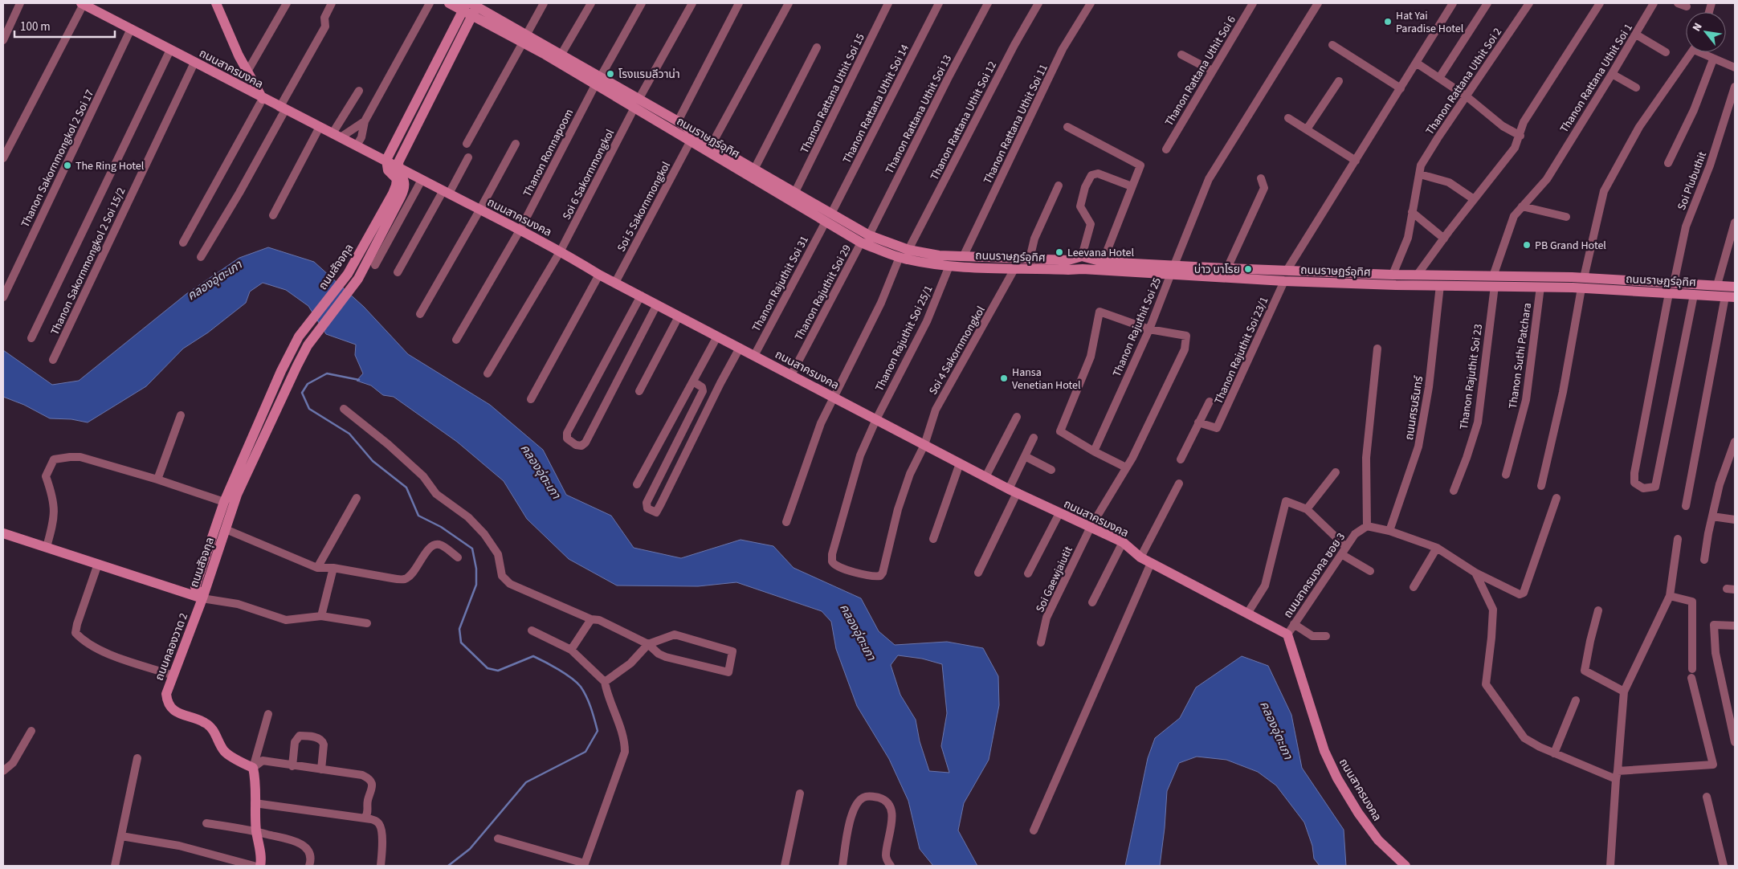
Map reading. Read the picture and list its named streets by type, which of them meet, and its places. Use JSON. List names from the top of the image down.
{
  "streets": {
    "street": [
      "ถนนสาครมงคล",
      "Thanon Rattana Uthit Soi 6",
      "Thanon Rattana Uthit Soi 1",
      "Thanon Rattana Uthit Soi 2",
      "Thanon Rattana Uthit Soi 15",
      "Thanon Rattana Uthit Soi 14",
      "Thanon Rattana Uthit Soi 13",
      "Thanon Rattana Uthit Soi 12",
      "Thanon Rattana Uthit Soi 11",
      "ถนนราษฏร์อุทิศ",
      "Thanon Ronnapoom",
      "Thanon Sakornmongkol 2 Soi 17",
      "Soi 6 Sakornmongkol",
      "Soi Plubuthit",
      "Soi 5 Sakornmongkol",
      "Thanon Sakornmongkol 2 Soi 15/2",
      "ถนนสัจจกุล",
      "Thanon Rajuthit Soi 31",
      "Thanon Rajuthit Soi 29",
      "Thanon Rajuthit Soi 25",
      "Thanon Rajuthit Soi 25/1",
      "Soi 4 Sakornmongkol",
      "Thanon Rajuthit Soi 23/1",
      "Thanon Suthi Patchara",
      "Thanon Rajuthit Soi 23",
      "ถนนศรนรินทร์",
      "ถนนสาครมงคล ซอย 3",
      "Soi Gaewjaiutit",
      "ถนนคลองวาด 2"
    ]
  },
  "crossings": [
    ["ถนนสาครมงคล", "Thanon Ronnapoom"],
    ["ถนนสาครมงคล", "Thanon Sakornmongkol 2 Soi 17"],
    ["ถนนสาครมงคล", "Soi 6 Sakornmongkol"],
    ["ถนนสาครมงคล", "Soi 5 Sakornmongkol"],
    ["ถนนสาครมงคล", "Thanon Sakornmongkol 2 Soi 15/2"],
    ["ถนนสาครมงคล", "ถนนสัจจกุล"],
    ["ถนนสาครมงคล", "Thanon Rajuthit Soi 31"],
    ["ถนนสาครมงคล", "Thanon Rajuthit Soi 29"],
    ["ถนนสาครมงคล", "Thanon Rajuthit Soi 25/1"],
    ["ถนนสาครมงคล", "Soi 4 Sakornmongkol"],
    ["ถนนสาครมงคล", "ถนนสาครมงคล ซอย 3"],
    ["ถนนสาครมงคล", "Soi Gaewjaiutit"],
    ["Thanon Rattana Uthit Soi 1", "Thanon Rajuthit Soi 23"],
    ["Thanon Rattana Uthit Soi 2", "ถนนราษฏร์อุทิศ"],
    ["Thanon Rattana Uthit Soi 15", "ถนนราษฏร์อุทิศ"],
    ["Thanon Rattana Uthit Soi 14", "ถนนราษฏร์อุทิศ"],
    ["Thanon Rattana Uthit Soi 14", "Thanon Rajuthit Soi 31"],
    ["Thanon Rattana Uthit Soi 13", "ถนนราษฏร์อุทิศ"],
    ["Thanon Rattana Uthit Soi 13", "Thanon Rajuthit Soi 29"],
    ["Thanon Rattana Uthit Soi 12", "ถนนราษฏร์อุทิศ"],
    ["Thanon Rattana Uthit Soi 11", "ถนนราษฏร์อุทิศ"],
    ["ถนนราษฏร์อุทิศ", "Thanon Ronnapoom"],
    ["ถนนราษฏร์อุทิศ", "Soi 6 Sakornmongkol"],
    ["ถนนราษฏร์อุทิศ", "Soi Plubuthit"],
    ["ถนนราษฏร์อุทิศ", "Soi 5 Sakornmongkol"],
    ["ถนนราษฏร์อุทิศ", "Thanon Rajuthit Soi 31"],
    ["ถนนราษฏร์อุทิศ", "Thanon Rajuthit Soi 29"],
    ["ถนนราษฏร์อุทิศ", "Thanon Rajuthit Soi 25"],
    ["ถนนราษฏร์อุทิศ", "Thanon Rajuthit Soi 25/1"],
    ["ถนนราษฏร์อุทิศ", "Soi 4 Sakornmongkol"],
    ["ถนนราษฏร์อุทิศ", "Thanon Rajuthit Soi 23/1"],
    ["ถนนราษฏร์อุทิศ", "Thanon Suthi Patchara"],
    ["ถนนราษฏร์อุทิศ", "Thanon Rajuthit Soi 23"],
    ["ถนนราษฏร์อุทิศ", "ถนนศรนรินทร์"],
    ["ถนนสัจจกุล", "ถนนคลองวาด 2"],
    ["Thanon Rajuthit Soi 25", "Soi Gaewjaiutit"],
    ["Thanon Rajuthit Soi 25/1", "Soi 4 Sakornmongkol"]
  ],
  "water": ["คลองอุ่ตะเภา"],
  "places": [
    "Hat Yai Paradise Hotel",
    "โรงแรมลีวาน่า",
    "The Ring Hotel",
    "PB Grand Hotel",
    "Leevana Hotel",
    "บ่าว บาโรย",
    "Hansa Venetian Hotel"
  ],
  "scale_bar": "100 m",
  "north": "top left"
}
